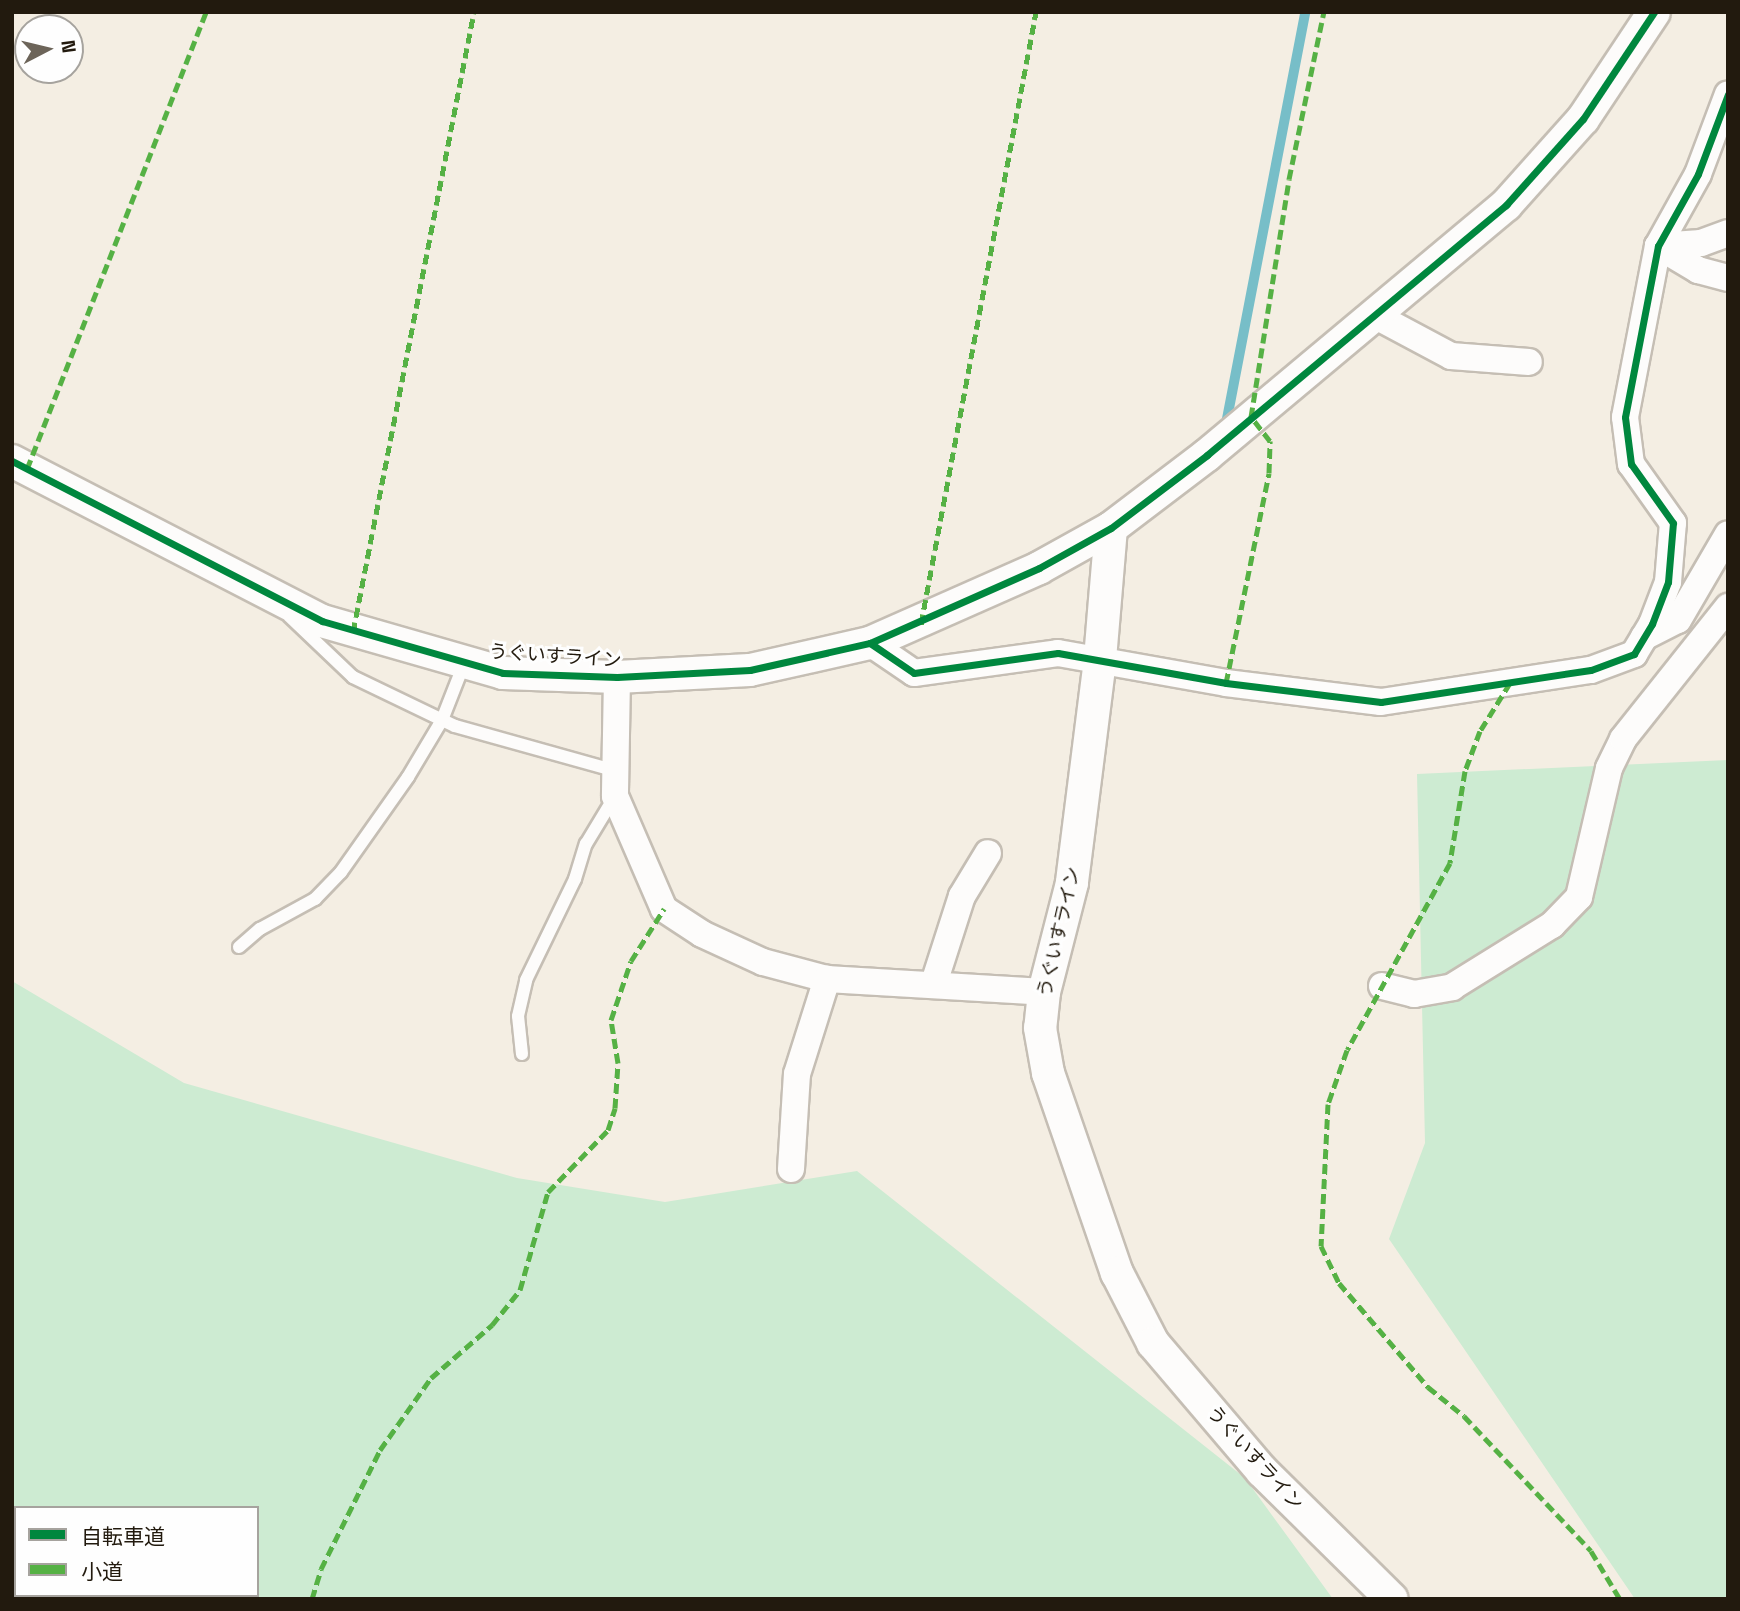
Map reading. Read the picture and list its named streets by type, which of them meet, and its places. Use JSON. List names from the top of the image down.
{
  "streets": {
    "street": ["うぐいすライン"]
  },
  "legend": ["自転車道", "小道"],
  "north": "right"
}
